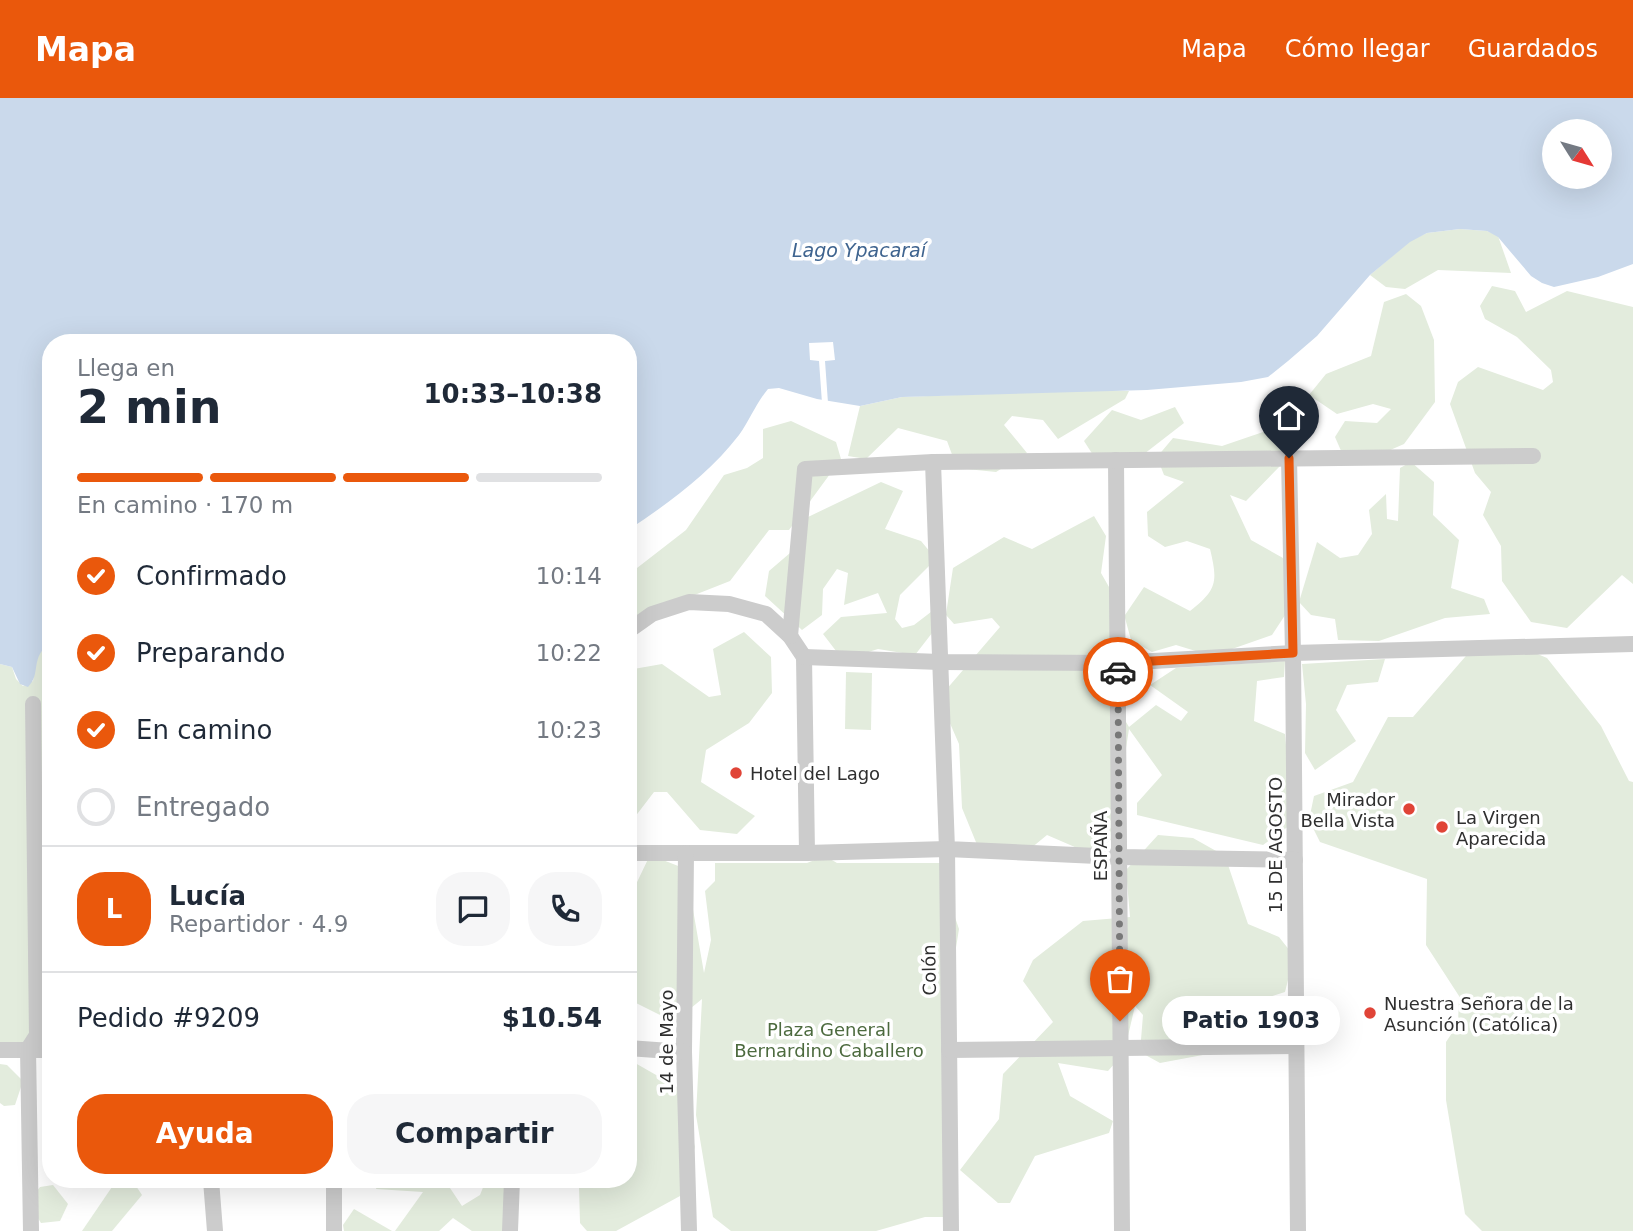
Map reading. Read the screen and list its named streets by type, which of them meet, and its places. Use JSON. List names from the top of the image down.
{
  "streets": {
    "street": [
      "15 DE AGOSTO",
      "ESPAÑA",
      "Colón",
      "14 de Mayo"
    ]
  },
  "water": ["Lago Ypacaraí"],
  "parks": ["Plaza General Bernardino Caballero"],
  "places": [
    "Hotel del Lago",
    "Mirador Bella Vista",
    "La Virgen Aparecida",
    "Nuestra Señora de la Asunción (Católica)",
    "Patio 1903"
  ],
  "north": "bottom right",
  "page": {
    "header": "Mapa",
    "nav": ["Mapa", "Cómo llegar", "Guardados"],
    "heading": ["2 min", "Llega en", "10:33–10:38"],
    "panel": [
      "Lucía",
      "Repartidor · 4.9",
      "Pedido #9209",
      "$10.54"
    ],
    "bar": "En camino · 170 m",
    "list": [
      ["Confirmado", "10:14"],
      ["Preparando", "10:22"],
      ["En camino", "10:23"],
      "Entregado"
    ],
    "round": "L",
    "bubble": "Patio 1903",
    "buttons": ["Ayuda", "Compartir"]
  }
}
